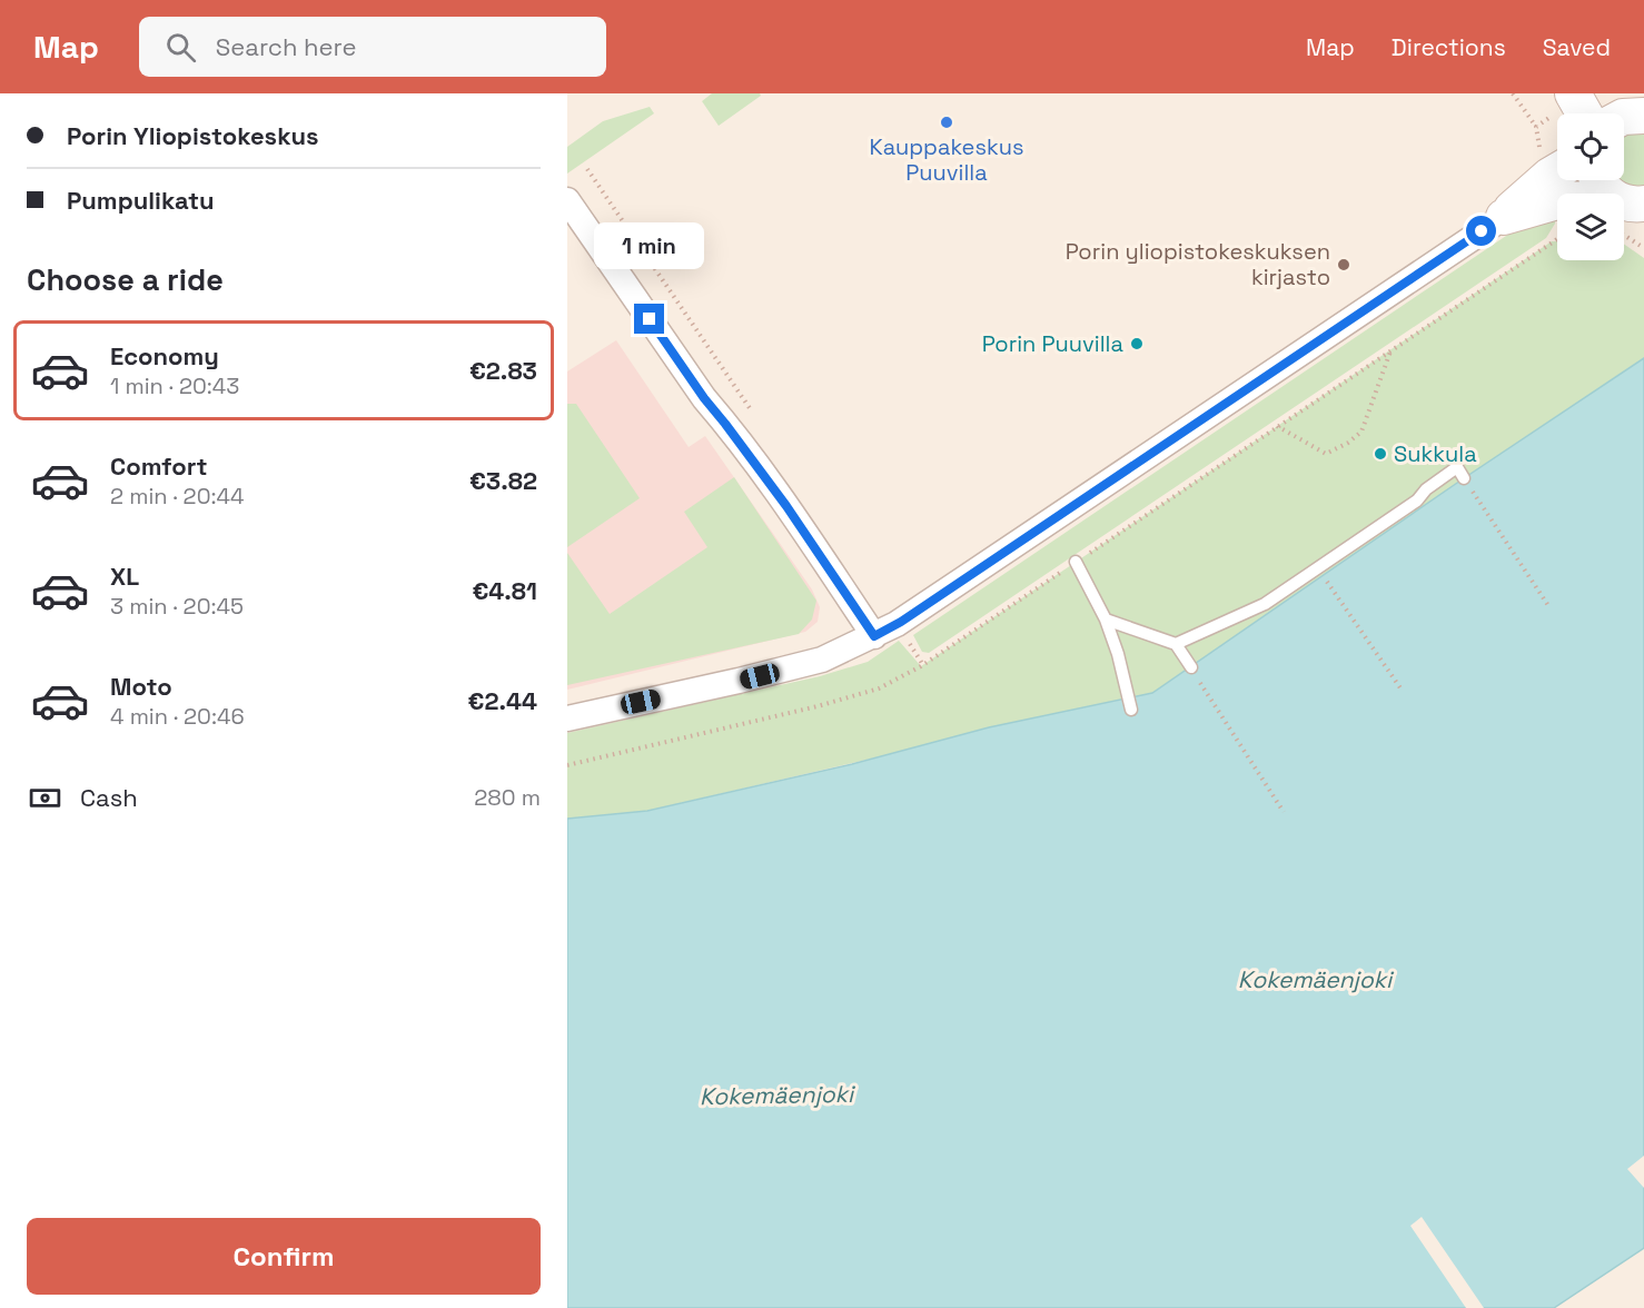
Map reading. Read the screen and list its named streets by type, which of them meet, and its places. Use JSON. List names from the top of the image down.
{
  "water": ["Kokemäenjoki"],
  "places": [
    "Kauppakeskus Puuvilla",
    "Porin yliopistokeskuksen kirjasto",
    "Porin Puuvilla",
    "Sukkula"
  ],
  "page": {
    "header": "Map",
    "search": "Search here",
    "nav": ["Map", "Directions", "Saved"],
    "banner": ["Porin Yliopistokeskus", "Pumpulikatu"],
    "bubble": "1 min",
    "heading": "Choose a ride",
    "list": [
      {
        "name": "Economy",
        "note": "1 min · 20:43",
        "value": "€2.83"
      },
      {
        "name": "Comfort",
        "note": "2 min · 20:44",
        "value": "€3.82"
      },
      {
        "name": "XL",
        "note": "3 min · 20:45",
        "value": "€4.81"
      },
      {
        "name": "Moto",
        "note": "4 min · 20:46",
        "value": "€2.44"
      }
    ],
    "pay": ["Cash", "280 m"],
    "buttons": "Confirm"
  }
}
